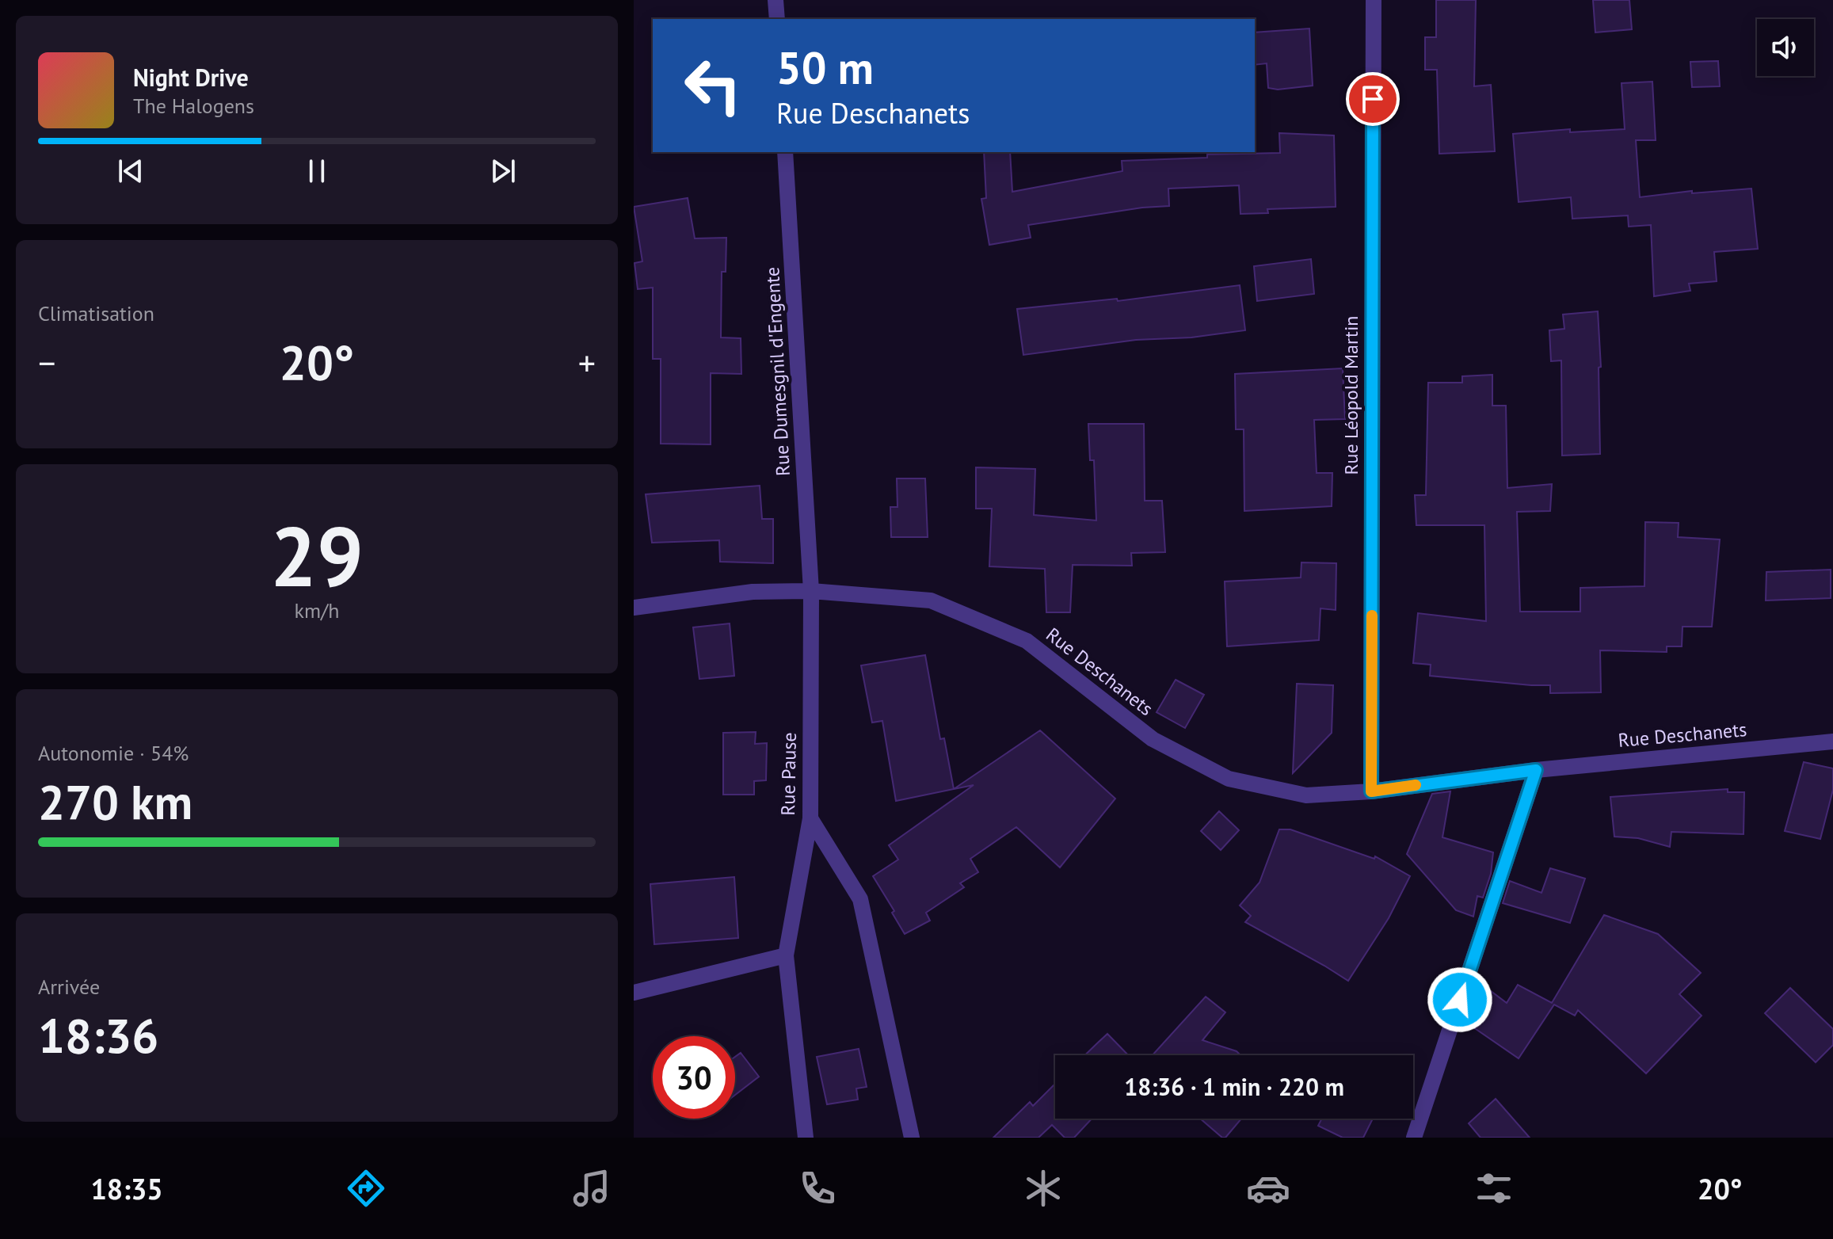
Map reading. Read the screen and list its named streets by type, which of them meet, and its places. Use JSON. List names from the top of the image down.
{
  "streets": {
    "street": [
      "Rue Dumesgnil d'Engente",
      "Rue Léopold Martin",
      "Rue Deschanets",
      "Rue Pause"
    ]
  },
  "crossings": [
    ["Rue Dumesgnil d'Engente", "Rue Deschanets"],
    ["Rue Dumesgnil d'Engente", "Rue Pause"],
    ["Rue Léopold Martin", "Rue Deschanets"],
    ["Rue Deschanets", "Rue Pause"]
  ],
  "page": {
    "turn": ["50 m", "Rue Deschanets"],
    "song": ["Night Drive", "The Halogens"],
    "tile": [
      "Climatisation",
      ["29", "km/h"],
      ["Autonomie · 54%", "270 km"],
      ["Arrivée", "18:36"]
    ],
    "heat": ["−", "20°", "+"],
    "limit": "30",
    "trip": "18:36 · 1 min · 220 m",
    "tabs": ["18:35", "20°"]
  }
}
